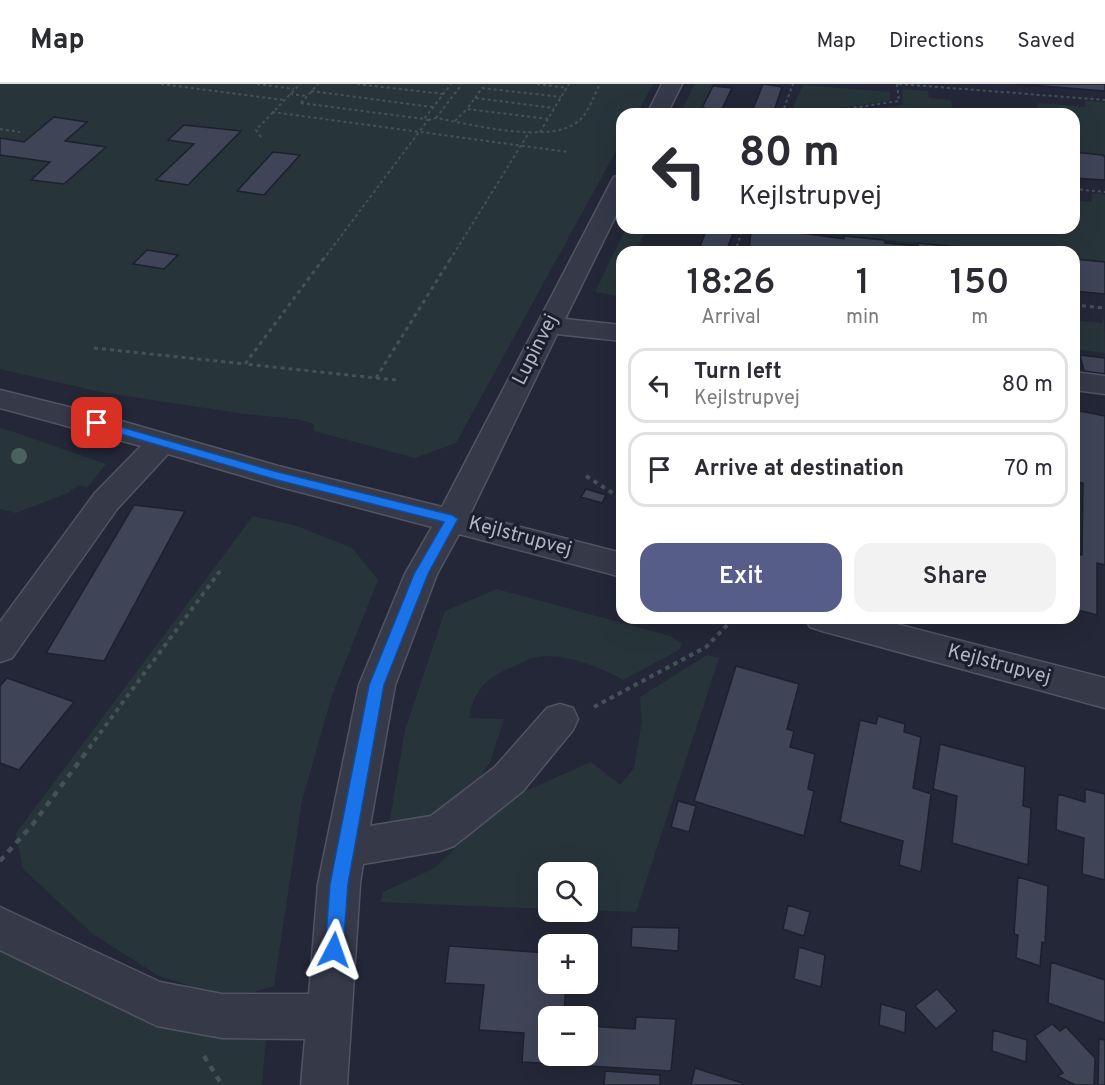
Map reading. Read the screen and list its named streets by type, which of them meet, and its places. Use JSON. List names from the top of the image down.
{
  "streets": {
    "street": ["Lupinvej", "Kejlstrupvej"]
  },
  "crossings": [
    ["Lupinvej", "Kejlstrupvej"]
  ],
  "page": {
    "header": "Map",
    "nav": ["Map", "Directions", "Saved"],
    "turn": ["80 m", "Kejlstrupvej"],
    "eta": [
      "18:26",
      "Arrival",
      "1",
      "min",
      "150",
      "m"
    ],
    "list": [
      {
        "name": "Turn left",
        "note": "Kejlstrupvej",
        "value": "80 m"
      },
      {
        "name": "Arrive at destination",
        "value": "70 m"
      }
    ],
    "buttons": ["Exit", "Share"],
    "map_buttons": ["+", "−"]
  }
}
